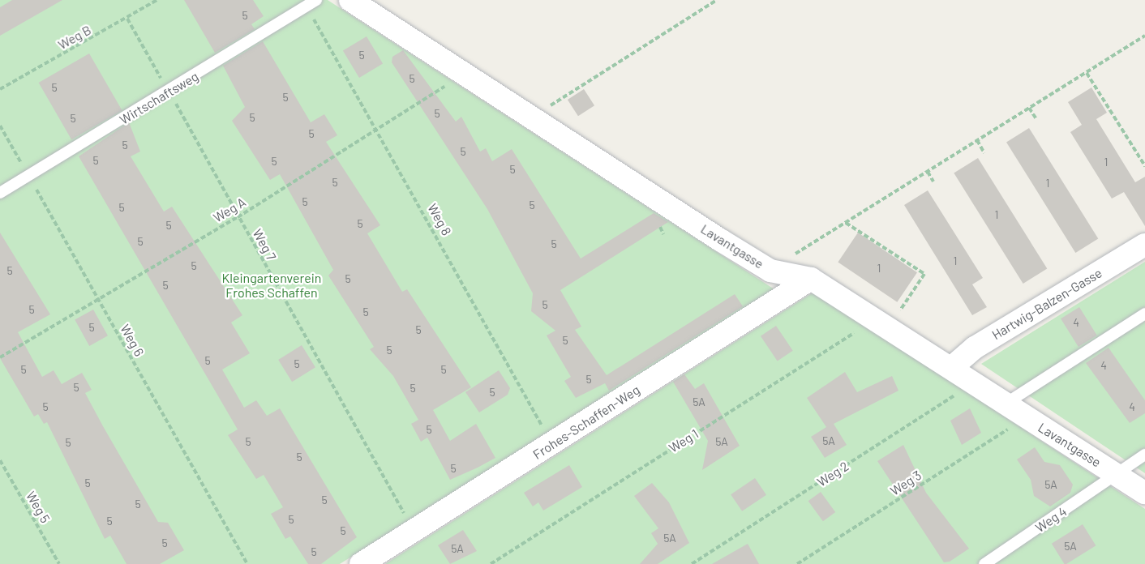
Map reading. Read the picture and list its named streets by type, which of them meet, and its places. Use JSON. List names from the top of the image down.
{
  "streets": {
    "street": ["Lavantgasse", "Hartwig-Balzen-Gasse", "Frohes-Schaffen-Weg"],
    "lane": ["Wirtschaftsweg", "Weg 4"],
    "path": [
      "Weg B",
      "Weg A",
      "Weg 8",
      "Weg 7",
      "Weg 6",
      "Weg 1",
      "Weg 2",
      "Weg 3",
      "Weg 5"
    ]
  },
  "crossings": [
    ["Weg B", "Weg 7"],
    ["Wirtschaftsweg", "Weg 8"],
    ["Wirtschaftsweg", "Weg 7"],
    ["Wirtschaftsweg", "Weg 6"],
    ["Weg A", "Weg 8"],
    ["Weg A", "Weg 7"],
    ["Weg A", "Lavantgasse"],
    ["Weg A", "Weg 6"],
    ["Weg 8", "Frohes-Schaffen-Weg"],
    ["Weg 7", "Frohes-Schaffen-Weg"],
    ["Lavantgasse", "Hartwig-Balzen-Gasse"],
    ["Lavantgasse", "Frohes-Schaffen-Weg"],
    ["Lavantgasse", "Weg 1"],
    ["Lavantgasse", "Weg 2"],
    ["Lavantgasse", "Weg 3"],
    ["Lavantgasse", "Weg 4"]
  ],
  "parks": ["Kleingartenverein Frohes Schaffen"],
  "house_numbers": [
    "5",
    "5",
    "5",
    "5",
    "5",
    "5",
    "5",
    "5",
    "5",
    "5",
    "5",
    "5",
    "5",
    "1",
    "5",
    "5",
    "1",
    "5",
    "5",
    "5",
    "1",
    "5",
    "5",
    "5",
    "5",
    "1",
    "5",
    "1",
    "5",
    "5",
    "5",
    "5",
    "5",
    "5",
    "4",
    "5",
    "5",
    "5",
    "5",
    "5",
    "5",
    "4",
    "5",
    "5",
    "5",
    "5",
    "5",
    "5",
    "5A",
    "5",
    "4",
    "5",
    "5A",
    "5",
    "5A",
    "5",
    "5",
    "5",
    "5",
    "5A",
    "5",
    "5",
    "5",
    "5",
    "5",
    "5A",
    "5",
    "5A",
    "5A",
    "5"
  ]
}
